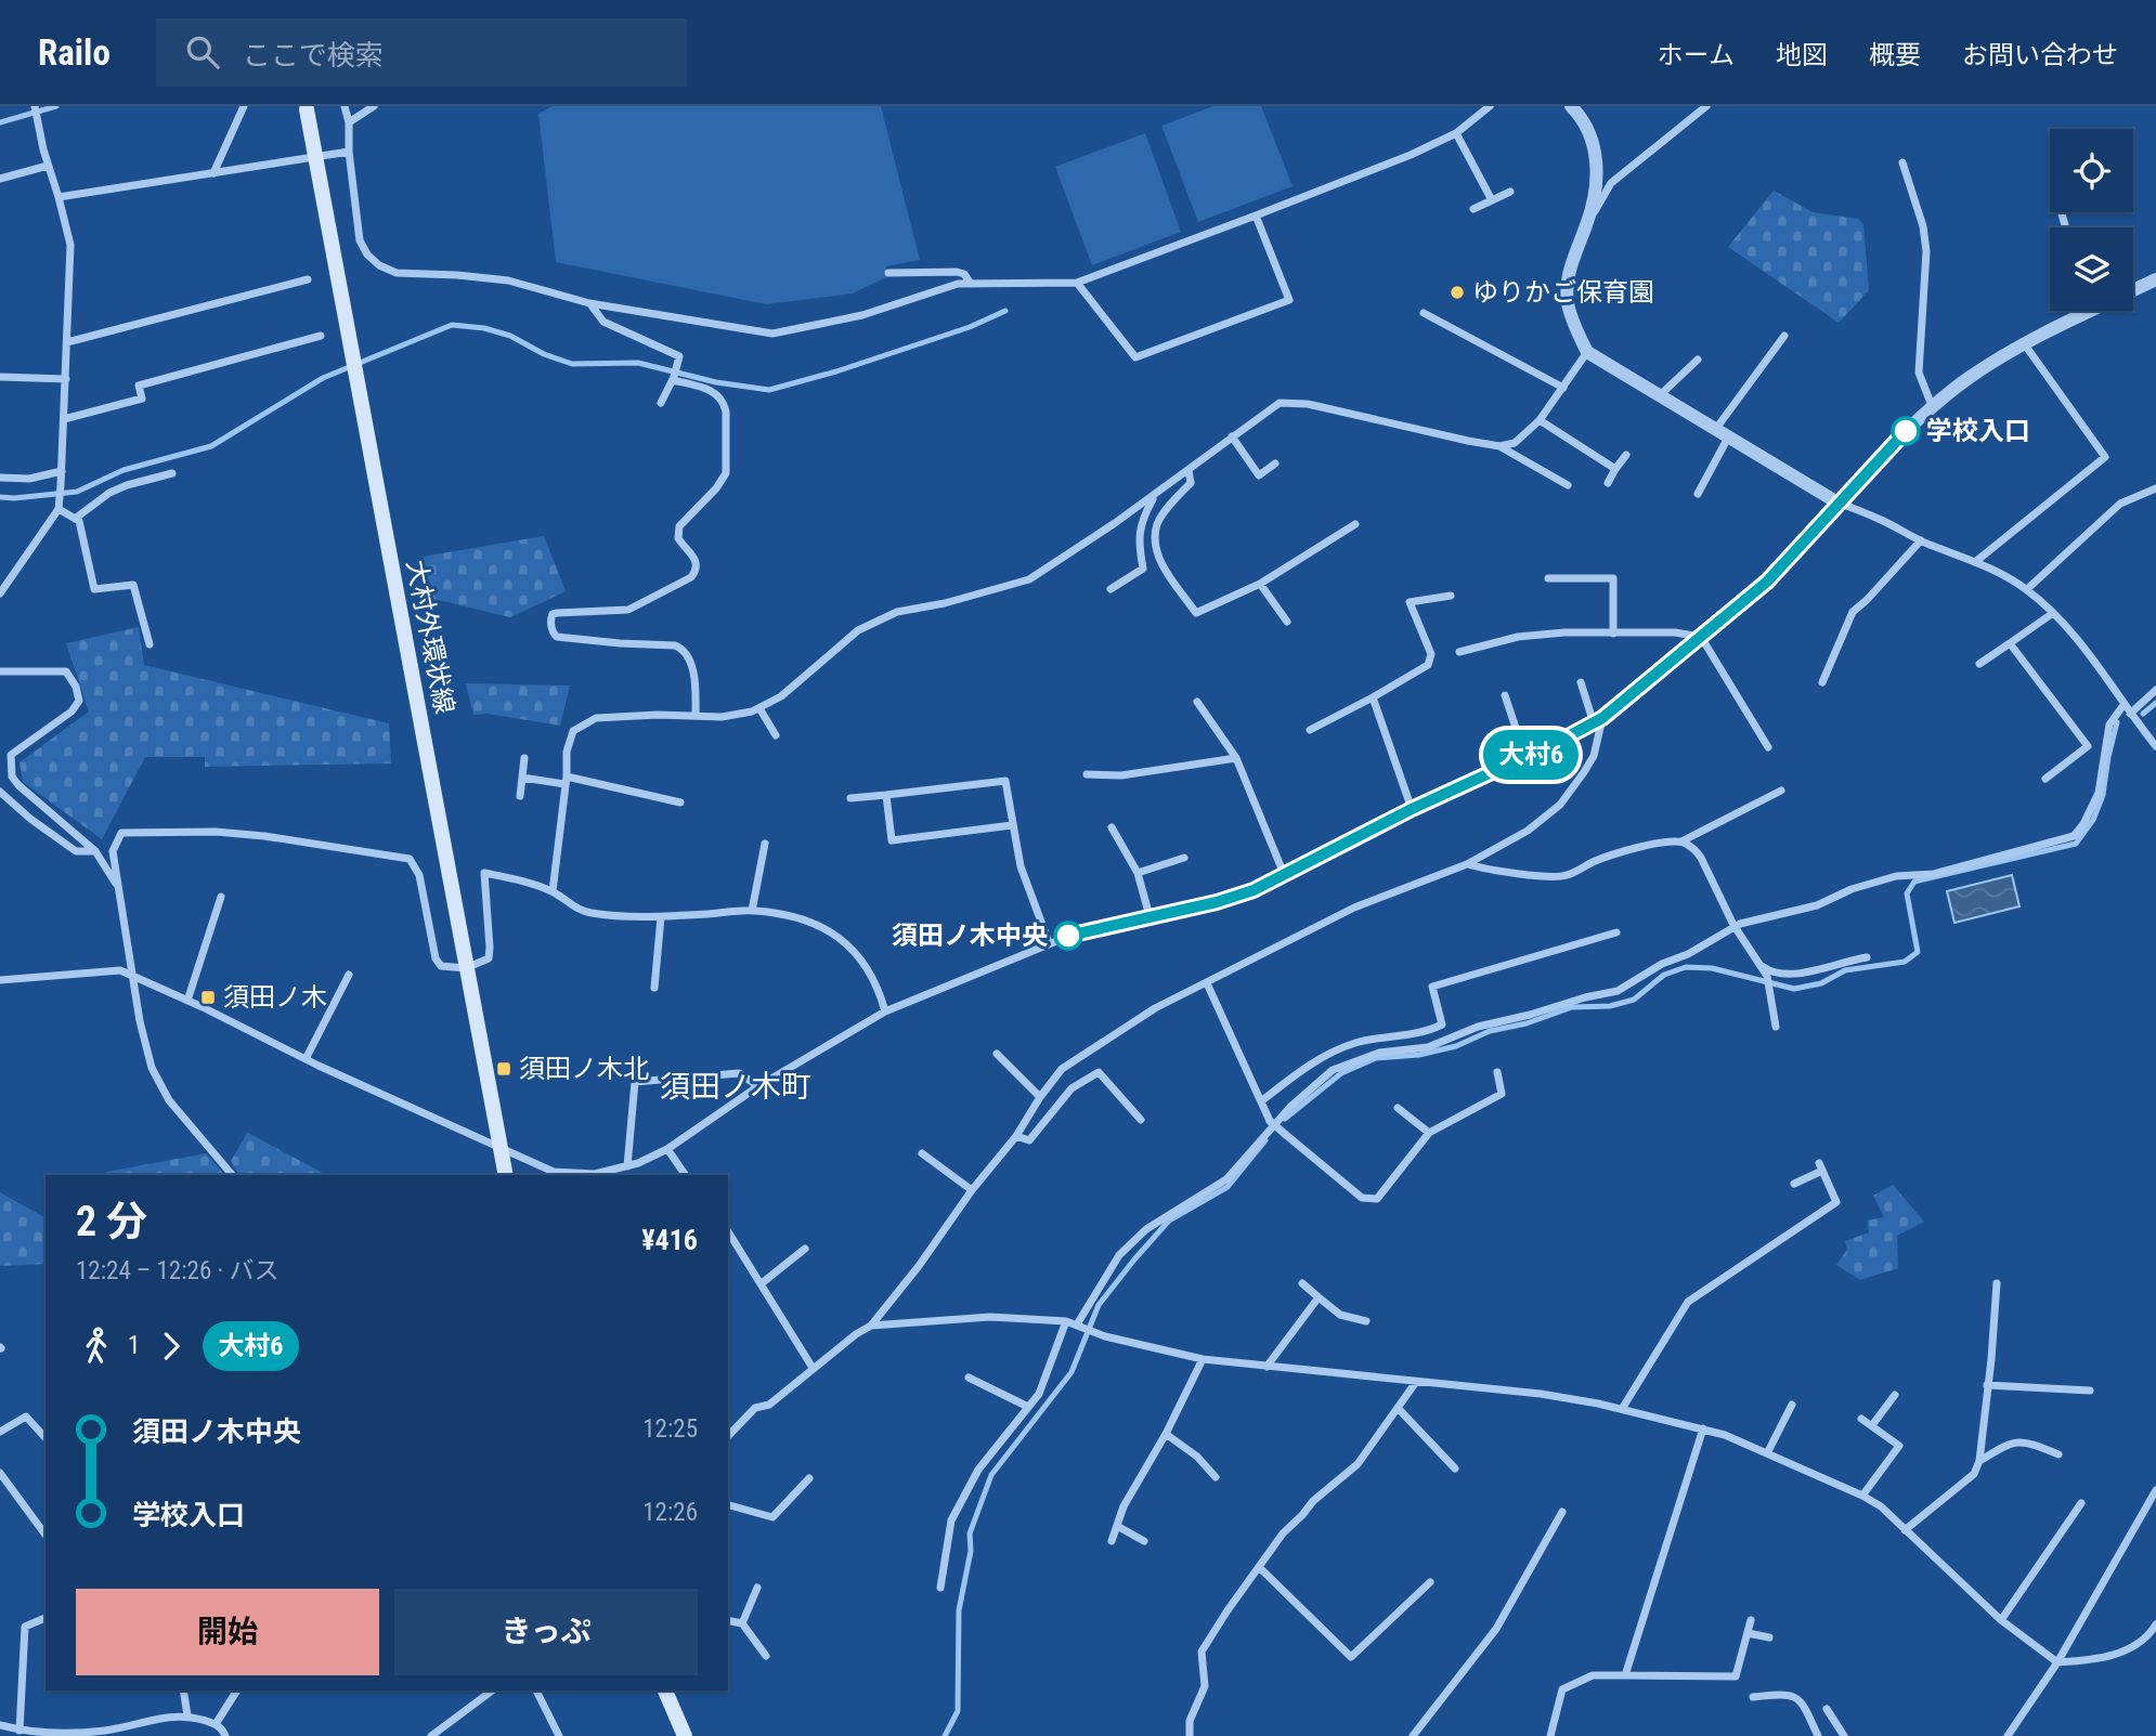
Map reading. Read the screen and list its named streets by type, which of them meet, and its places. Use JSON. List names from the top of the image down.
{
  "streets": {
    "main road": ["大村外環状線"]
  },
  "districts": ["須田ノ木町"],
  "places": {
    "other": ["ゆりかご保育園", "学校入口", "須田ノ木中央"],
    "transit": ["須田ノ木", "須田ノ木北"]
  },
  "lines": ["bus line 大村6"],
  "page": {
    "header": "Railo",
    "search": "ここで検索",
    "nav": [
      "ホーム",
      "地図",
      "概要",
      "お問い合わせ"
    ],
    "on_map": "大村6",
    "heading": ["2 分", "12:24 – 12:26 · バス", "¥416"],
    "legs": ["1", "大村6"],
    "list": [
      {
        "name": "須田ノ木中央",
        "value": "12:25"
      },
      {
        "name": "学校入口",
        "value": "12:26"
      }
    ],
    "buttons": ["開始", "きっぷ"]
  }
}
